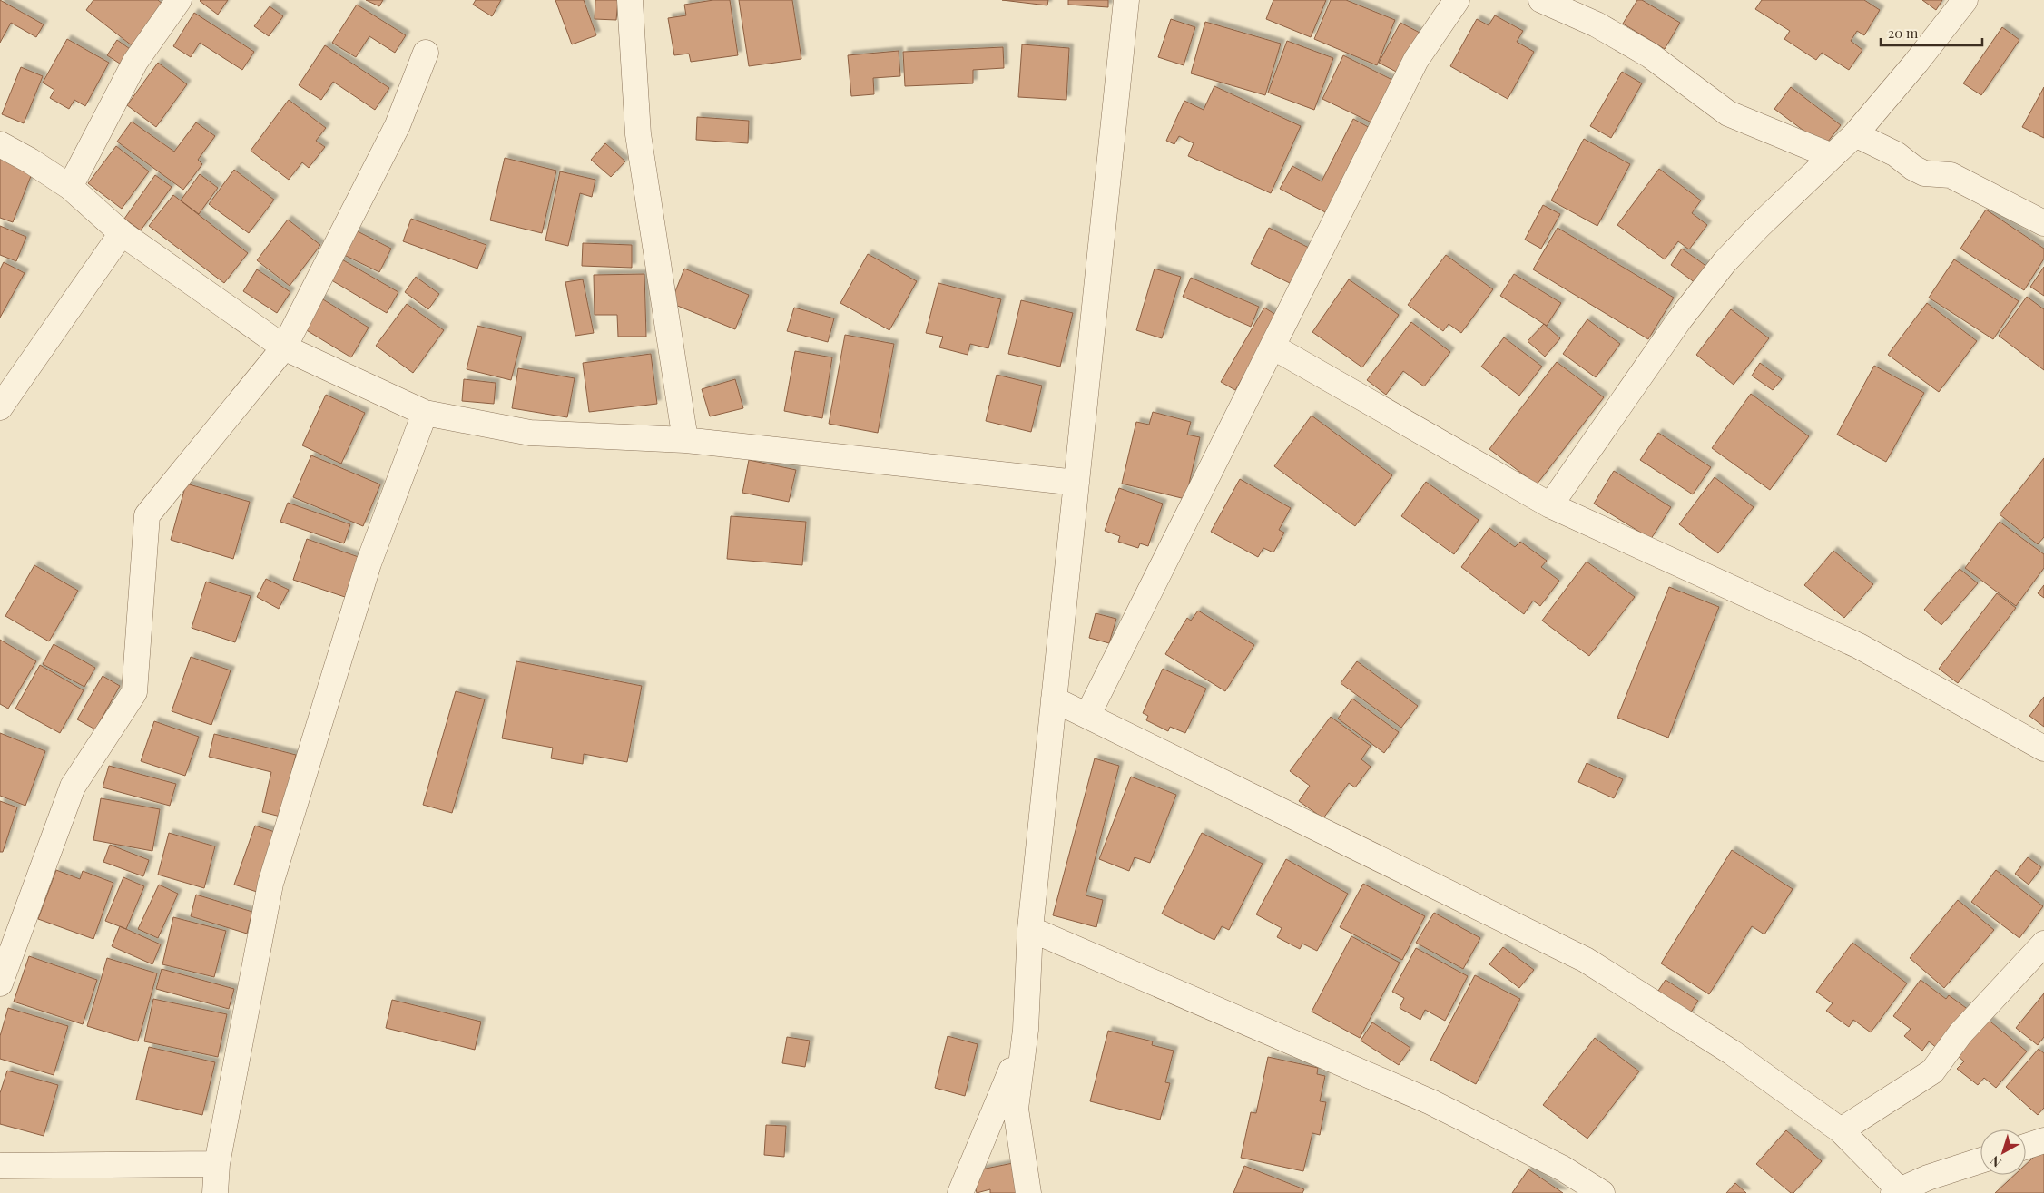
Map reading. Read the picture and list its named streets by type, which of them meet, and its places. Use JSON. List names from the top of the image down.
{
  "scale_bar": "20 m",
  "north": "bottom left"
}
